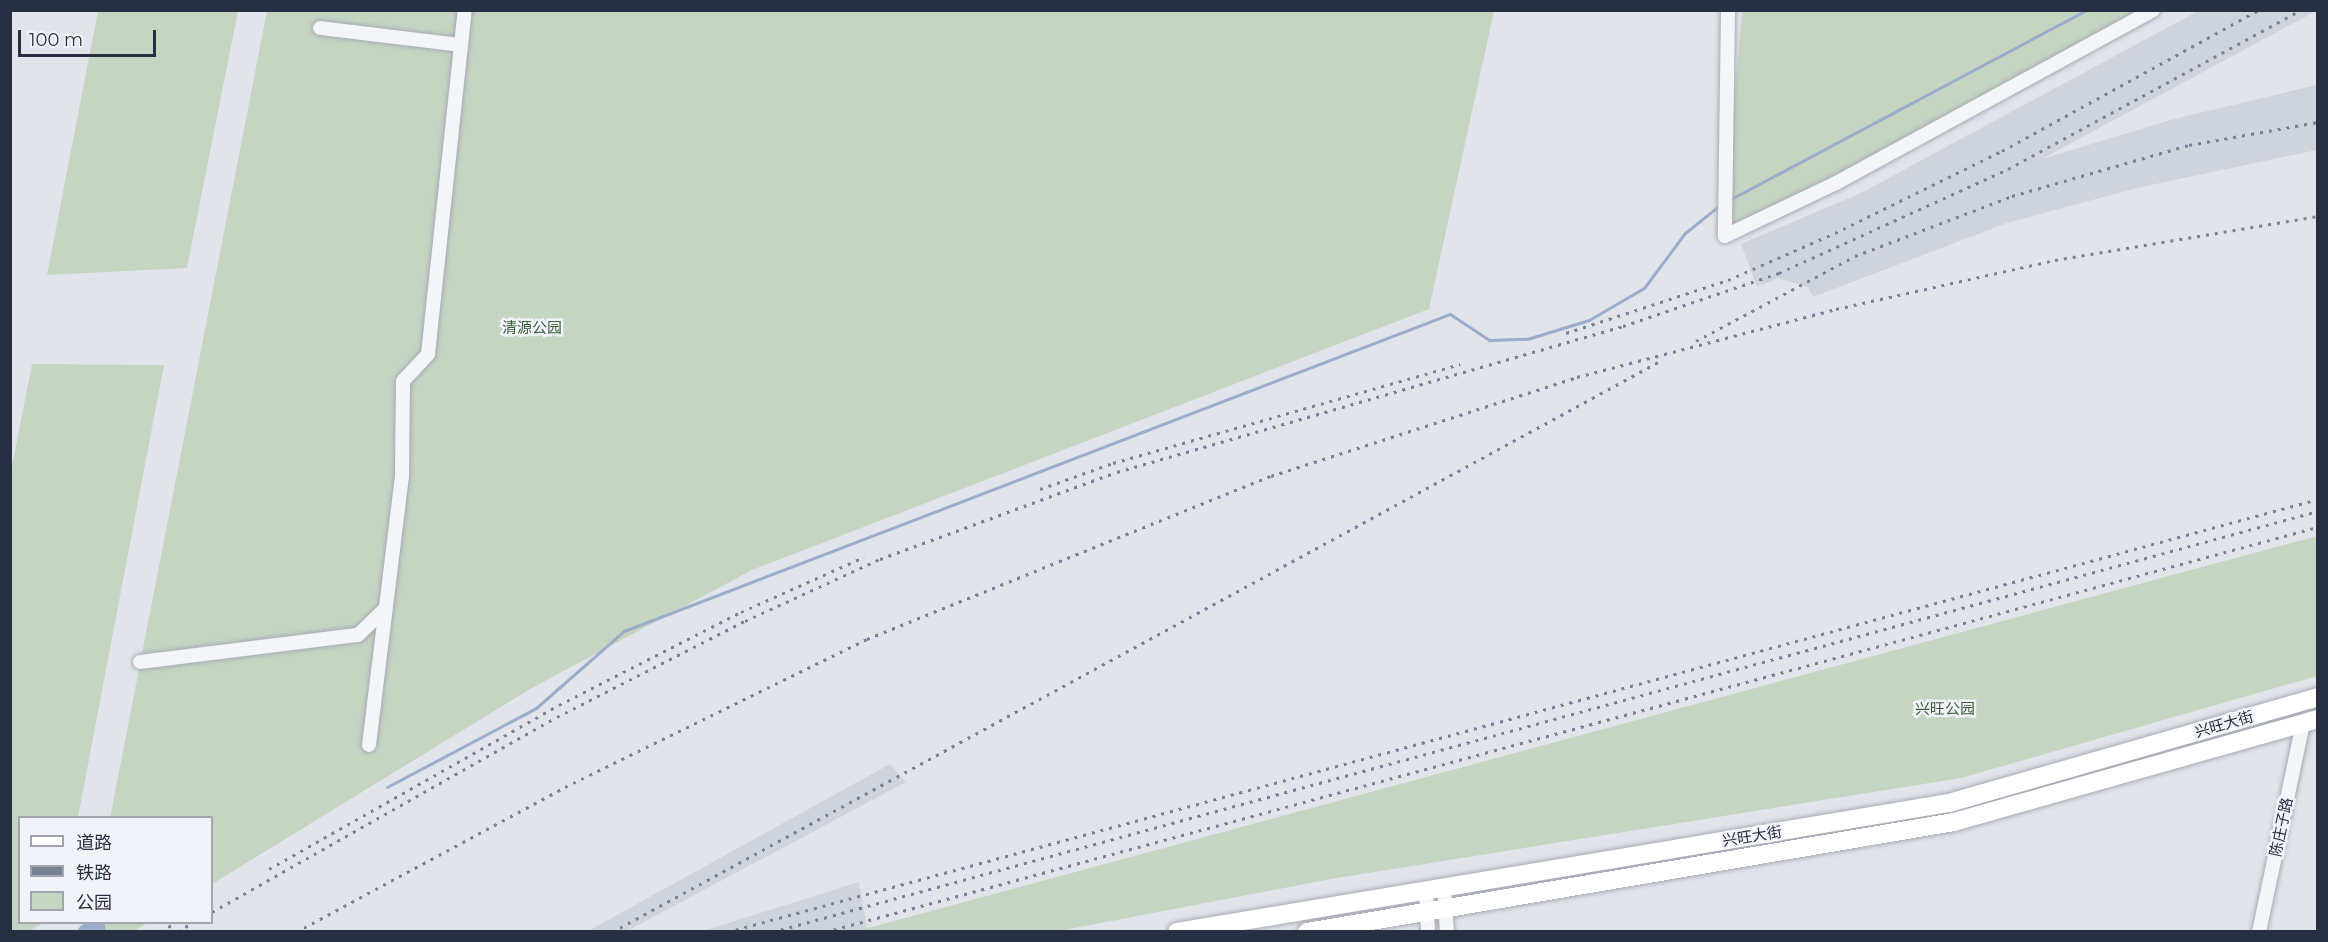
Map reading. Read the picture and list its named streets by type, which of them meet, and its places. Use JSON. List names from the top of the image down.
{
  "streets": {
    "main road": ["兴旺大街"],
    "street": ["陈庄子路"]
  },
  "crossings": [
    ["兴旺大街", "陈庄子路"]
  ],
  "parks": ["清源公园", "兴旺公园"],
  "legend": ["道路", "铁路", "公园"],
  "scale_bar": "100 m"
}
